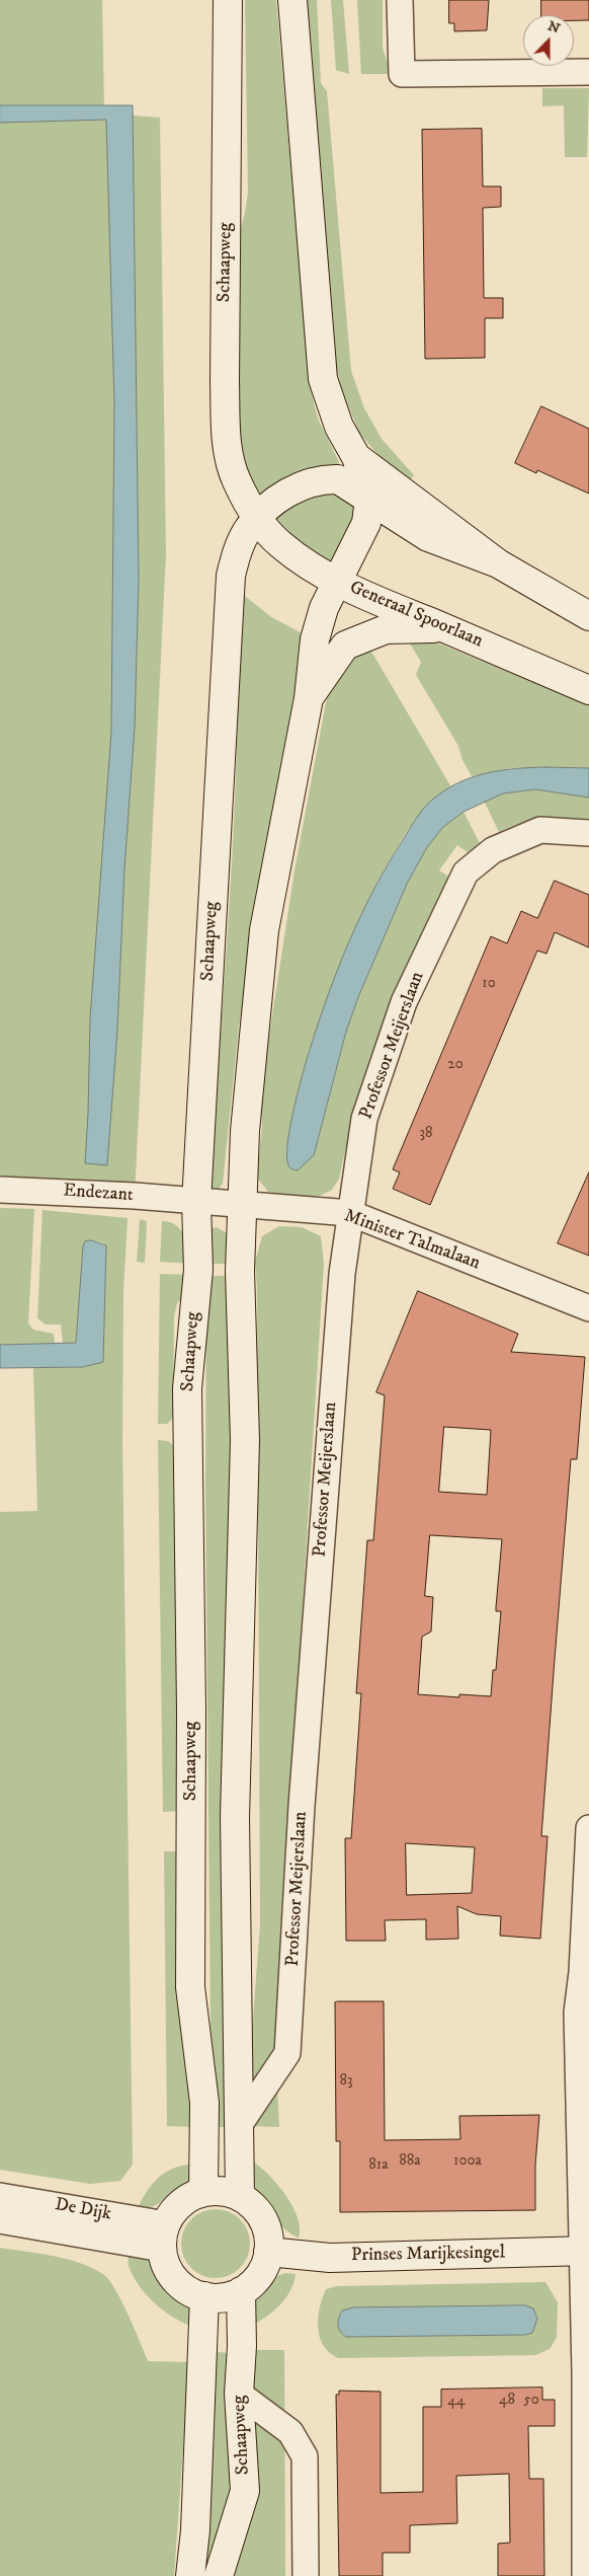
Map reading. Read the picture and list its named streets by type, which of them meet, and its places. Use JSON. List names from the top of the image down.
{
  "streets": {
    "street": [
      "Schaapweg",
      "Generaal Spoorlaan",
      "Professor Meijerslaan",
      "Endezant",
      "Minister Talmalaan",
      "De Dijk",
      "Prinses Marijkesingel"
    ]
  },
  "crossings": [
    ["Schaapweg", "Generaal Spoorlaan"],
    ["Schaapweg", "Endezant"],
    ["Schaapweg", "Minister Talmalaan"],
    ["Schaapweg", "De Dijk"],
    ["Schaapweg", "Prinses Marijkesingel"],
    ["Professor Meijerslaan", "Minister Talmalaan"],
    ["Endezant", "Minister Talmalaan"],
    ["De Dijk", "Prinses Marijkesingel"]
  ],
  "house_numbers": [
    "10",
    "20",
    "38",
    "83",
    "88a",
    "100a",
    "81a",
    "48",
    "50",
    "44"
  ],
  "north": "top"
}
